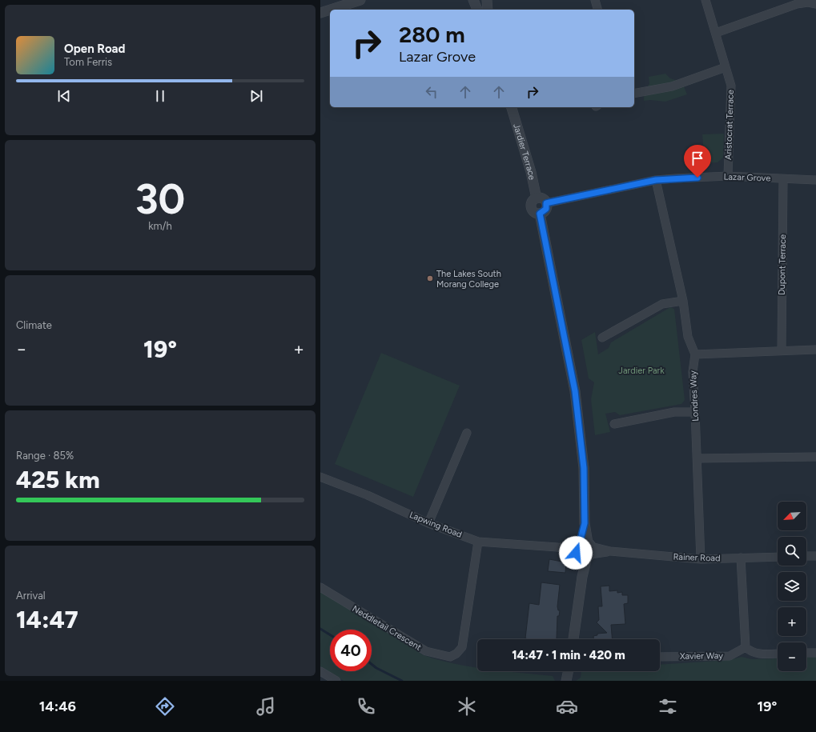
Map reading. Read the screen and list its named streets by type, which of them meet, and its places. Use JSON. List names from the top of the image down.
{
  "streets": {
    "street": [
      "Aristocrat Terrace",
      "Jardier Terrace",
      "Lazar Grove",
      "Dupont Terrace",
      "Londres Way",
      "Lapwing Road",
      "Rainer Road",
      "Neddletail Crescent",
      "Xavier Way"
    ]
  },
  "crossings": [
    ["Aristocrat Terrace", "Lazar Grove"],
    ["Jardier Terrace", "Lazar Grove"],
    ["Lazar Grove", "Dupont Terrace"],
    ["Londres Way", "Rainer Road"],
    ["Lapwing Road", "Rainer Road"],
    ["Lapwing Road", "Neddletail Crescent"]
  ],
  "parks": ["Jardier Park"],
  "places": ["The Lakes South Morang College"],
  "north": "bottom left",
  "page": {
    "turn": ["280 m", "Lazar Grove"],
    "song": ["Open Road", "Tom Ferris"],
    "tile": [
      ["30", "km/h"],
      "Climate",
      ["Range · 85%", "425 km"],
      ["Arrival", "14:47"]
    ],
    "heat": ["−", "19°", "+"],
    "map_buttons": ["+", "−"],
    "limit": "40",
    "trip": "14:47 · 1 min · 420 m",
    "tabs": ["14:46", "19°"]
  }
}
